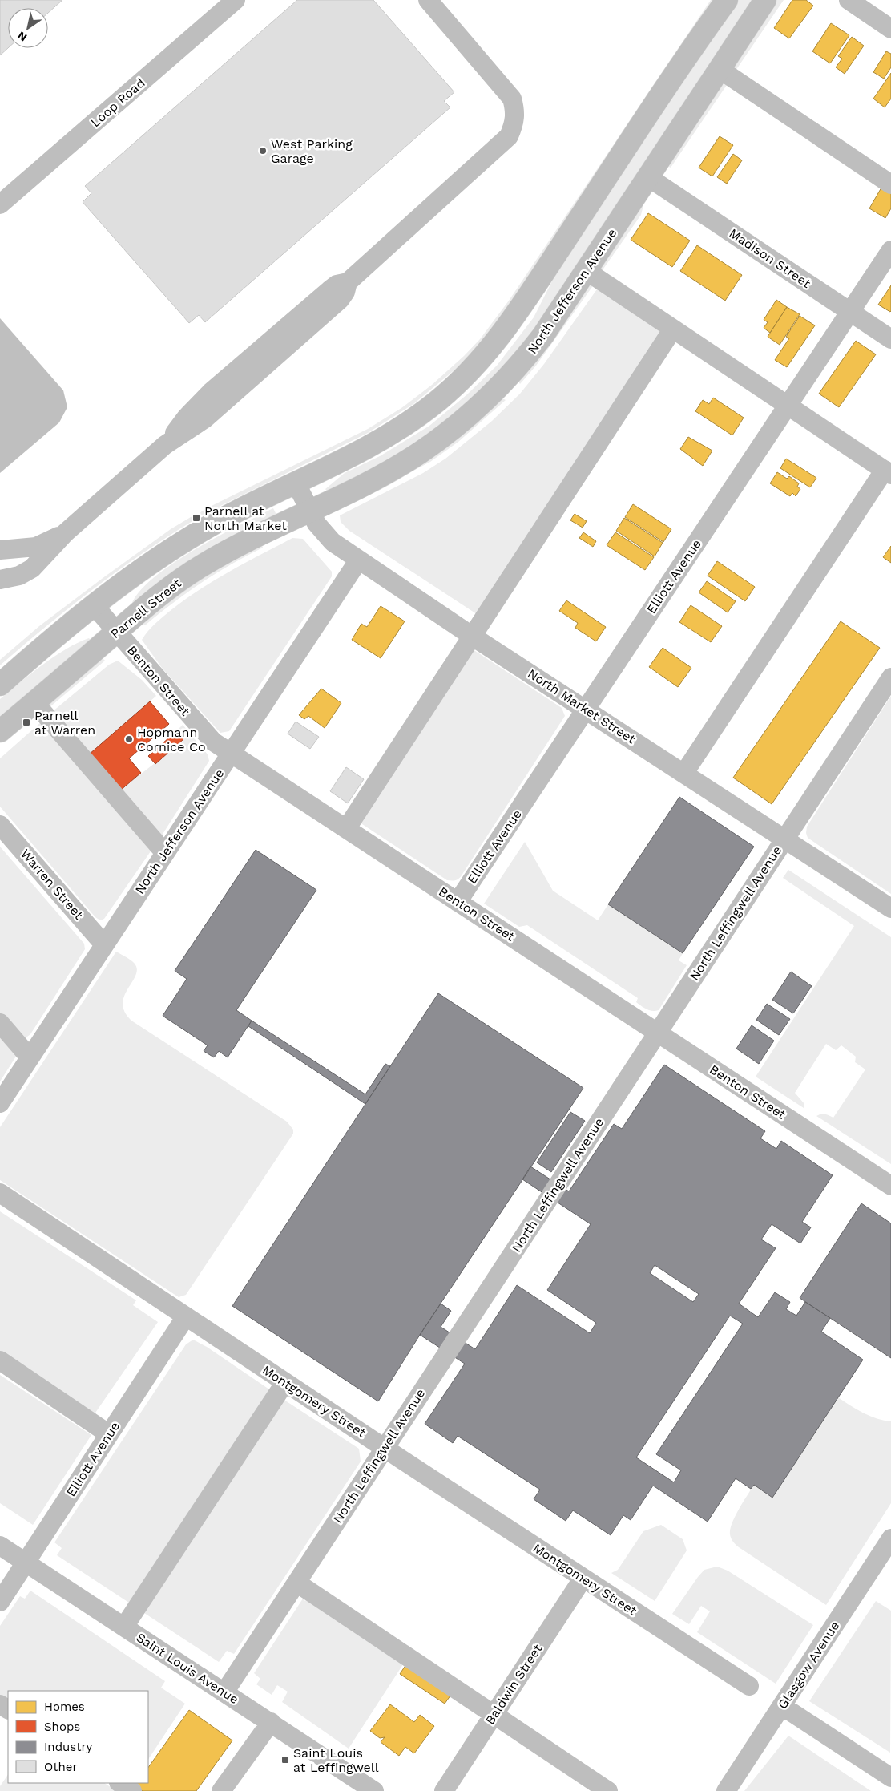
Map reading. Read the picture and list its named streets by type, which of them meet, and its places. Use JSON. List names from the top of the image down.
{
  "streets": {
    "main road": ["North Jefferson Avenue", "Parnell Street"],
    "street": [
      "Loop Road",
      "Madison Street",
      "Elliott Avenue",
      "Benton Street",
      "North Market Street",
      "Warren Street",
      "North Leffingwell Avenue",
      "Montgomery Street",
      "Glasgow Avenue",
      "Saint Louis Avenue",
      "Baldwin Street"
    ]
  },
  "crossings": [
    ["Madison Street", "North Jefferson Avenue"],
    ["Madison Street", "Elliott Avenue"],
    ["North Jefferson Avenue", "Parnell Street"],
    ["North Jefferson Avenue", "Benton Street"],
    ["North Jefferson Avenue", "North Market Street"],
    ["North Jefferson Avenue", "Warren Street"],
    ["Elliott Avenue", "Benton Street"],
    ["Elliott Avenue", "North Market Street"],
    ["Elliott Avenue", "Montgomery Street"],
    ["Elliott Avenue", "Saint Louis Avenue"],
    ["Parnell Street", "Benton Street"],
    ["Parnell Street", "North Market Street"],
    ["Benton Street", "North Leffingwell Avenue"],
    ["North Market Street", "North Leffingwell Avenue"],
    ["North Leffingwell Avenue", "Montgomery Street"],
    ["North Leffingwell Avenue", "Saint Louis Avenue"],
    ["Montgomery Street", "Baldwin Street"]
  ],
  "places": {
    "other": ["West Parking Garage", "Hopmann Cornice Co"],
    "transit": ["Parnell at North Market", "Parnell at Warren", "Saint Louis at Leffingwell"]
  },
  "legend": [
    "Homes",
    "Shops",
    "Industry",
    "Other"
  ],
  "north": "bottom left"
}
